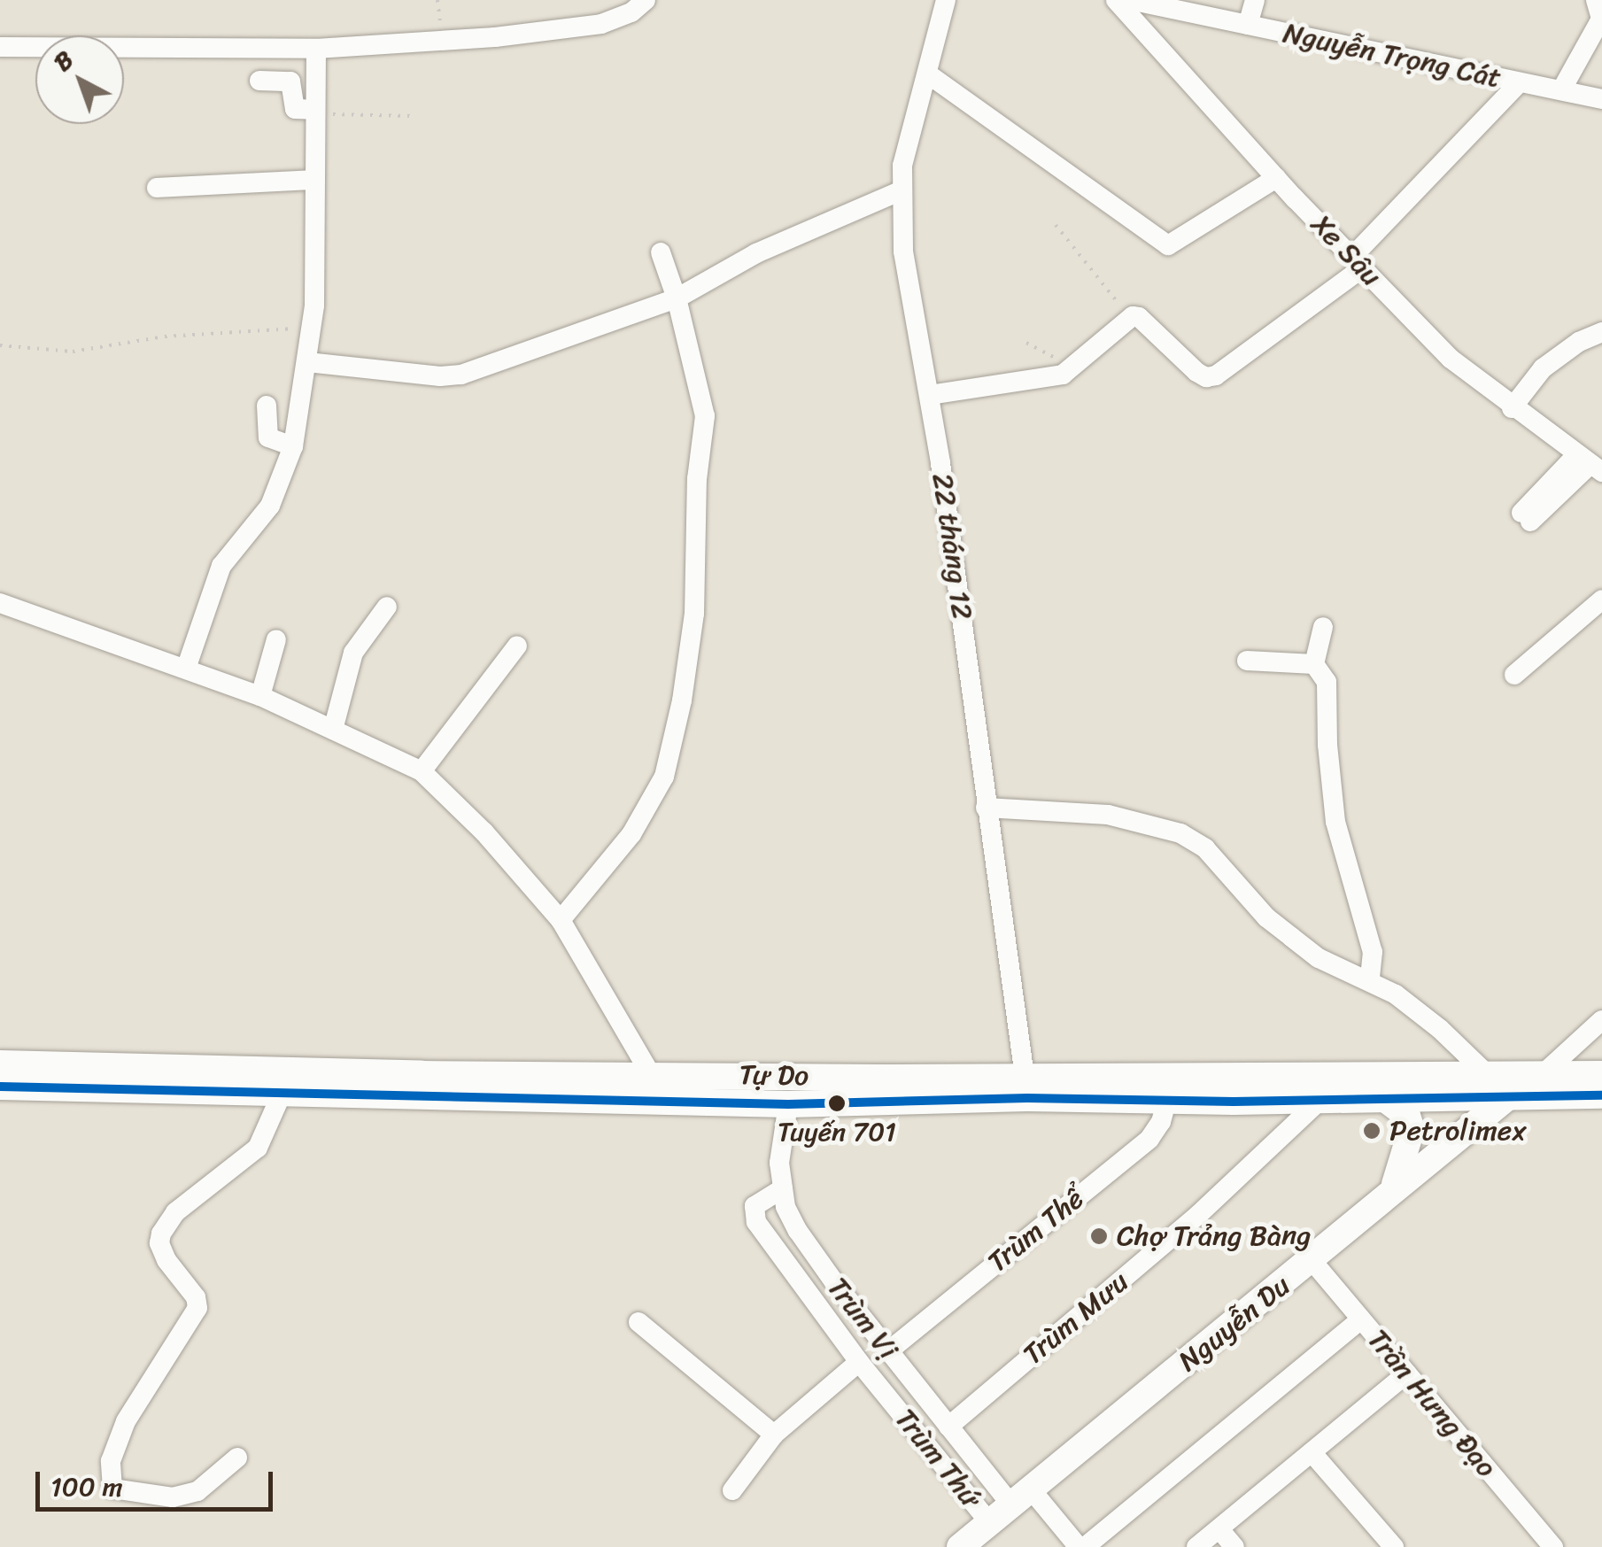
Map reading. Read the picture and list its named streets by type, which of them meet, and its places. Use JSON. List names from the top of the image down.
{
  "streets": {
    "main road": ["Tự Do", "Nguyễn Du"],
    "street": [
      "Nguyễn Trọng Cát",
      "Xe Sâu",
      "22 tháng 12",
      "Trùm Thể",
      "Trùm Vị",
      "Trùm Mưu",
      "Trần Hưng Đạo",
      "Trùm Thứ"
    ]
  },
  "crossings": [
    ["22 tháng 12", "Tự Do"],
    ["Tự Do", "Trùm Thể"],
    ["Tự Do", "Trùm Vị"],
    ["Tự Do", "Trùm Mưu"],
    ["Tự Do", "Nguyễn Du"],
    ["Trùm Thể", "Trùm Vị"],
    ["Trùm Vị", "Trùm Mưu"],
    ["Trùm Vị", "Nguyễn Du"],
    ["Trùm Vị", "Trùm Thứ"],
    ["Nguyễn Du", "Trần Hưng Đạo"],
    ["Nguyễn Du", "Trùm Thứ"]
  ],
  "places": ["Tuyến 701", "Petrolimex", "Chợ Trảng Bàng"],
  "scale_bar": "100 m",
  "north": "top left"
}
